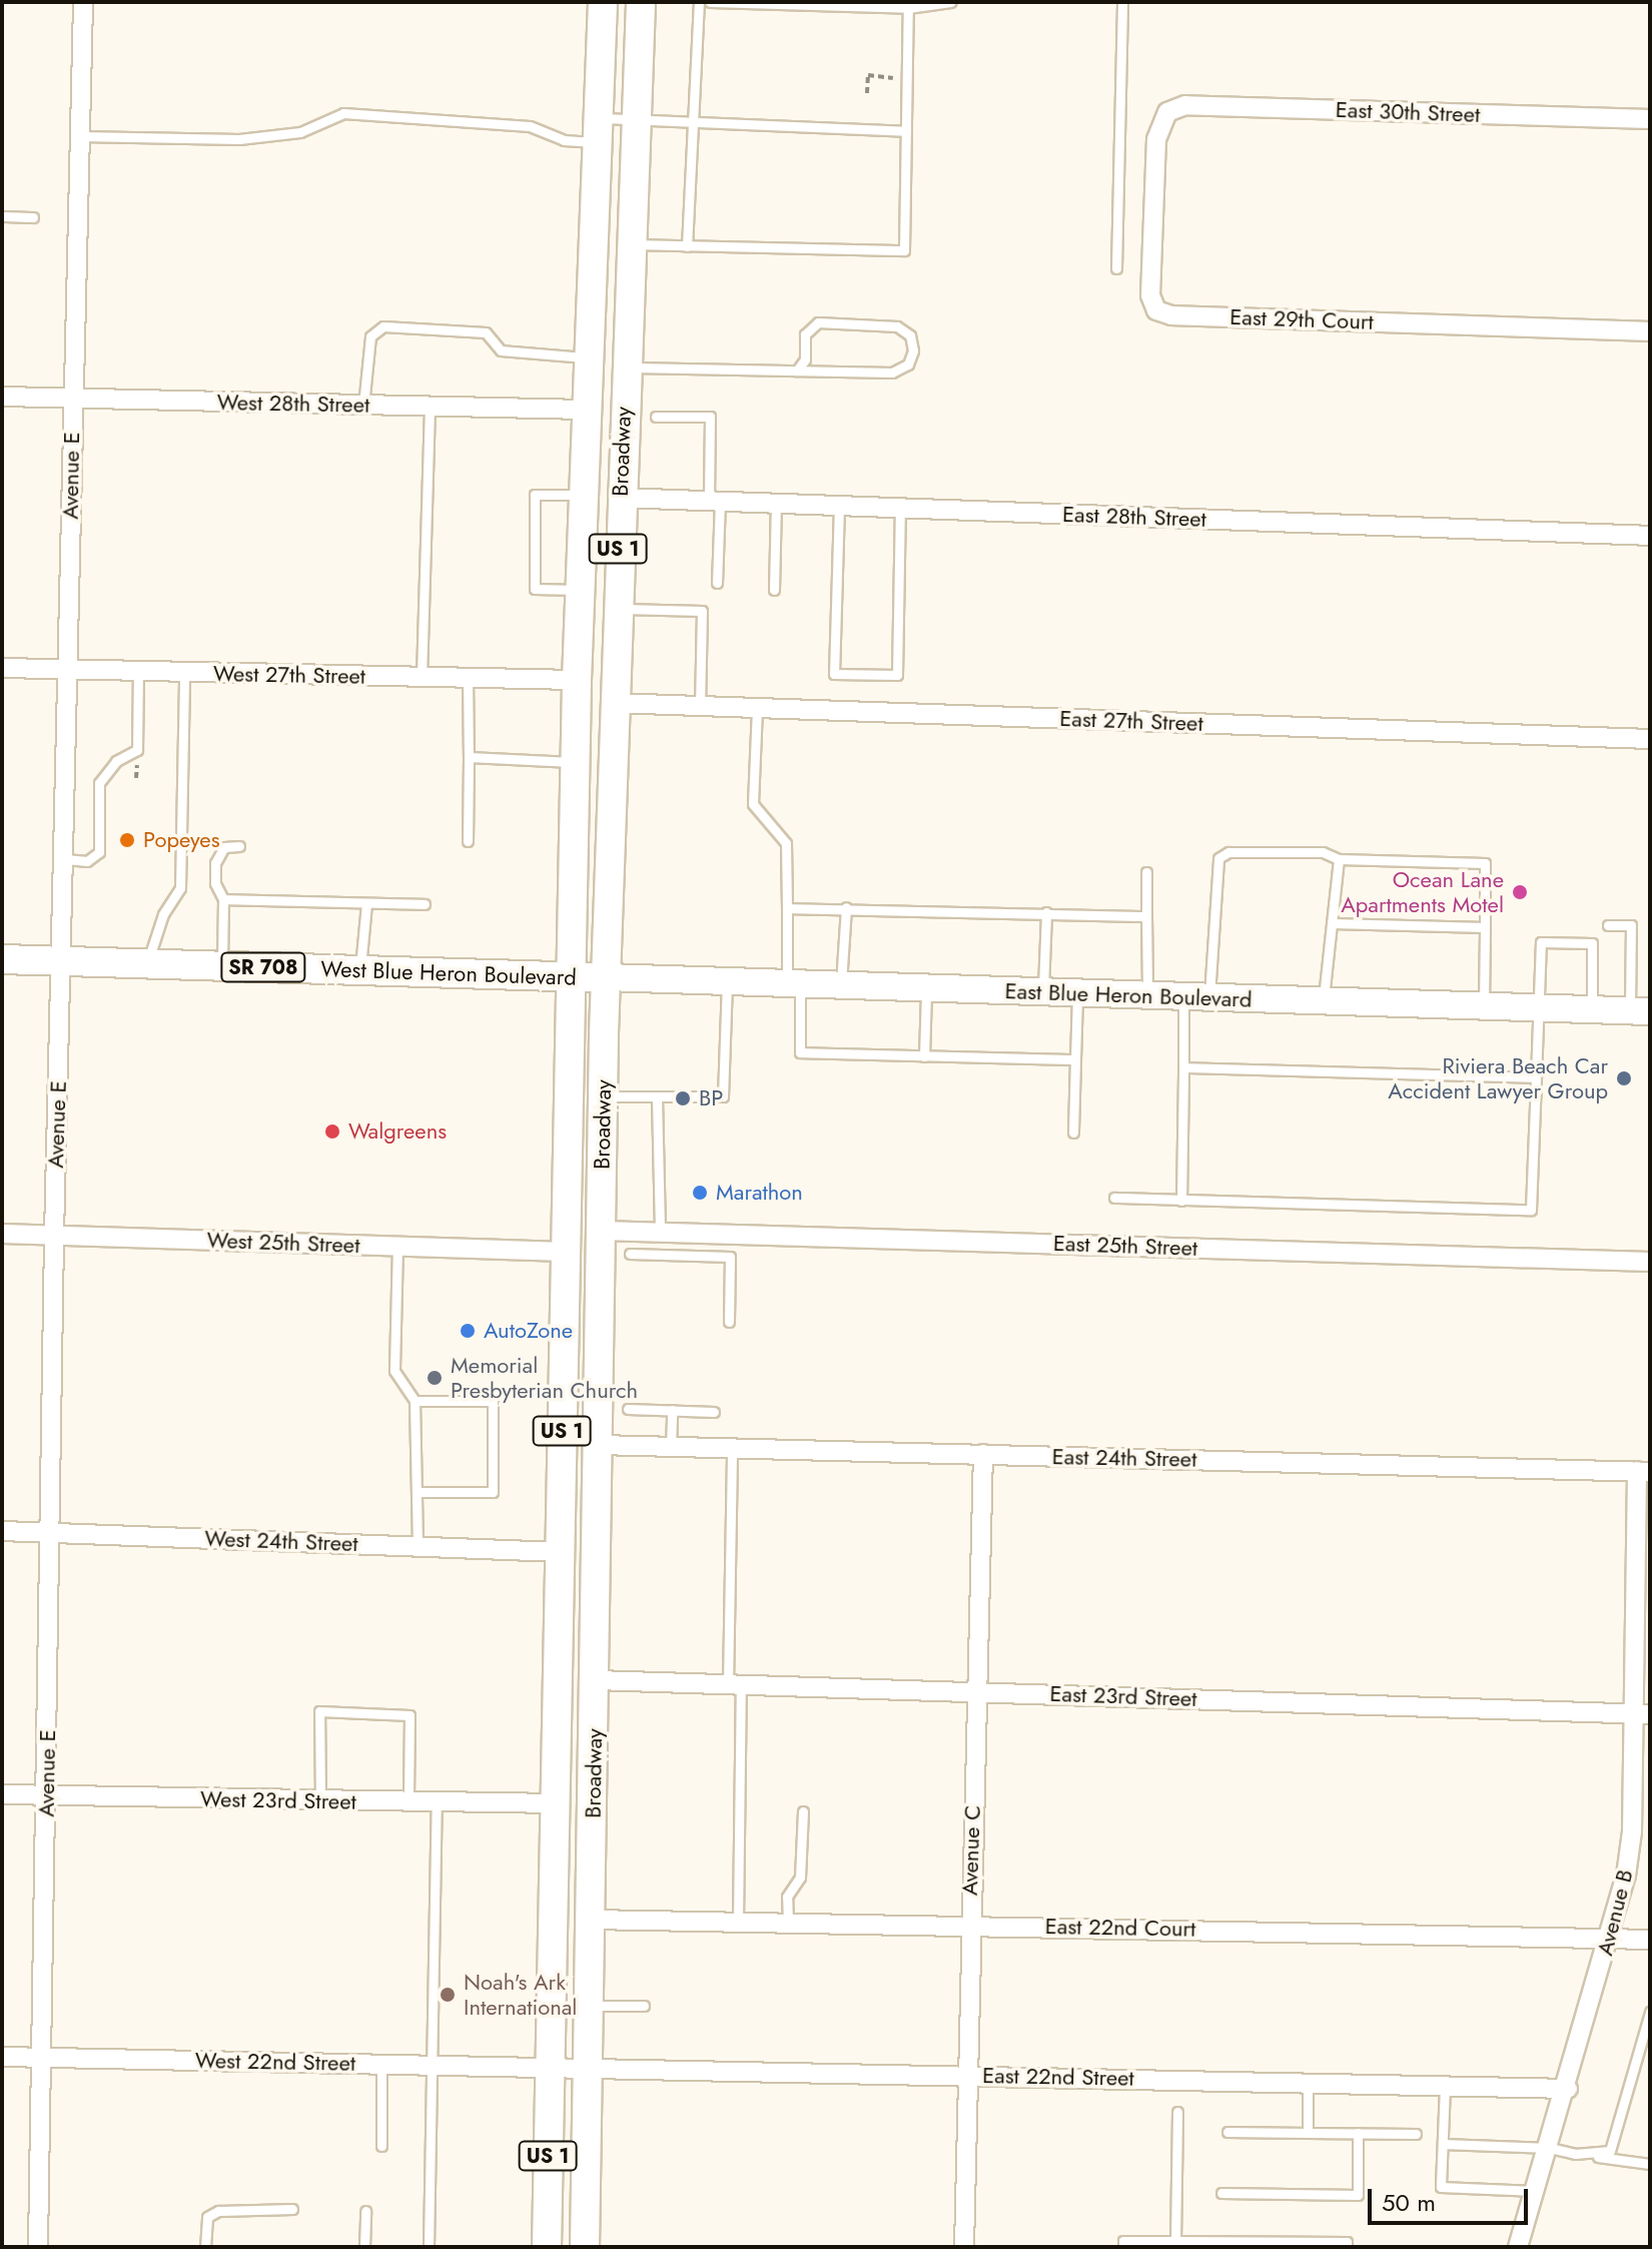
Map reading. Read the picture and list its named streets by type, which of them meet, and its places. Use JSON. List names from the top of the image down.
{
  "streets": {
    "main road": [
      "Broadway",
      "US 1",
      "SR 708",
      "West Blue Heron Boulevard",
      "East Blue Heron Boulevard"
    ],
    "street": [
      "East 30th Street",
      "East 29th Court",
      "West 28th Street",
      "Avenue E",
      "East 28th Street",
      "West 27th Street",
      "East 27th Street",
      "West 25th Street",
      "East 25th Street",
      "East 24th Street",
      "West 24th Street",
      "East 23rd Street",
      "West 23rd Street",
      "Avenue C",
      "Avenue B",
      "East 22nd Court",
      "West 22nd Street",
      "East 22nd Street"
    ]
  },
  "crossings": [
    ["East 30th Street", "East 29th Court"],
    ["West 28th Street", "Broadway"],
    ["West 28th Street", "Avenue E"],
    ["Broadway", "East 28th Street"],
    ["Broadway", "West 27th Street"],
    ["Broadway", "East 27th Street"],
    ["Broadway", "West Blue Heron Boulevard"],
    ["Broadway", "East Blue Heron Boulevard"],
    ["Broadway", "West 25th Street"],
    ["Broadway", "East 25th Street"],
    ["Broadway", "East 24th Street"],
    ["Broadway", "West 24th Street"],
    ["Broadway", "East 23rd Street"],
    ["Broadway", "West 23rd Street"],
    ["Broadway", "East 22nd Court"],
    ["Broadway", "West 22nd Street"],
    ["Broadway", "East 22nd Street"],
    ["Avenue E", "West 27th Street"],
    ["Avenue E", "West Blue Heron Boulevard"],
    ["Avenue E", "West 25th Street"],
    ["Avenue E", "West 24th Street"],
    ["Avenue E", "West 23rd Street"],
    ["Avenue E", "West 22nd Street"],
    ["West Blue Heron Boulevard", "East Blue Heron Boulevard"],
    ["East 24th Street", "Avenue C"],
    ["East 24th Street", "Avenue B"],
    ["East 23rd Street", "Avenue C"],
    ["East 23rd Street", "Avenue B"],
    ["Avenue C", "East 22nd Court"],
    ["Avenue C", "East 22nd Street"],
    ["Avenue B", "East 22nd Court"],
    ["Avenue B", "East 22nd Street"],
    ["West 22nd Street", "East 22nd Street"]
  ],
  "places": [
    "Popeyes",
    "Ocean Lane Apartments Motel",
    "Riviera Beach Car Accident Lawyer Group",
    "BP",
    "Walgreens",
    "Marathon",
    "AutoZone",
    "Memorial Presbyterian Church",
    "Noah's Ark International"
  ],
  "scale_bar": "50 m"
}
